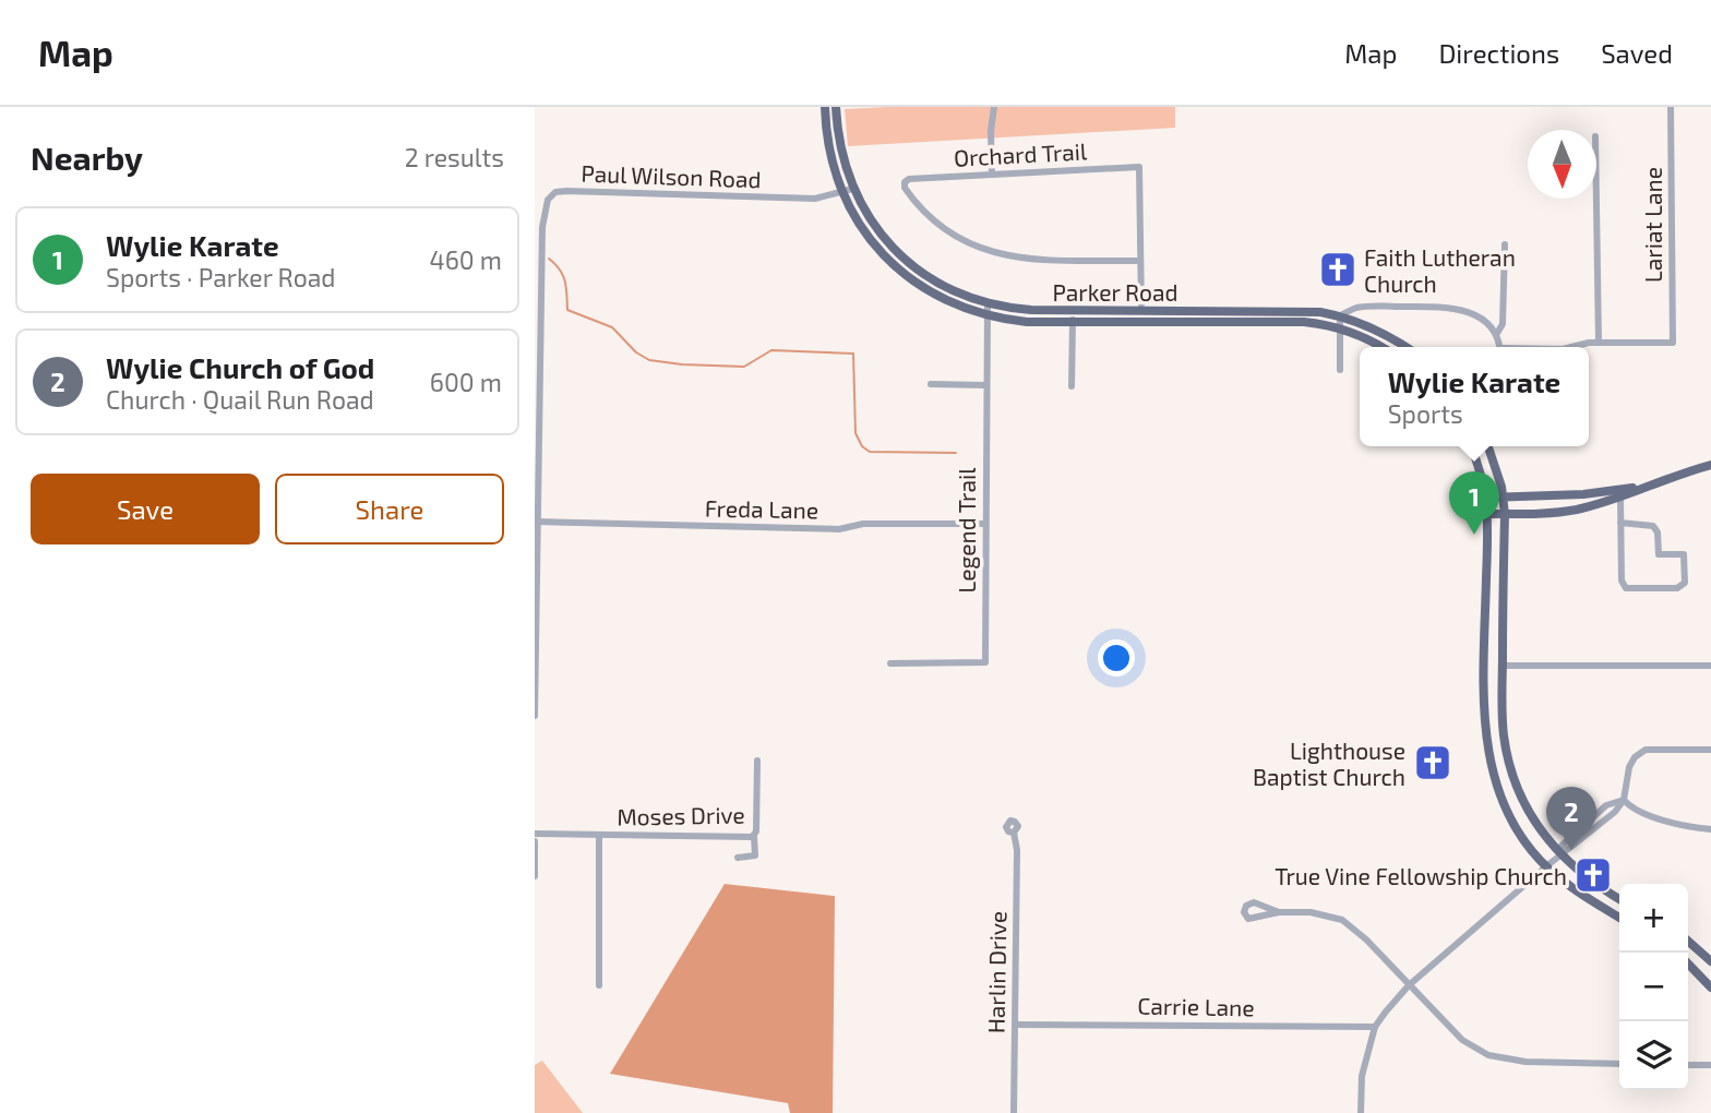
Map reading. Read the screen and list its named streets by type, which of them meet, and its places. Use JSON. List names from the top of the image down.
{
  "streets": {
    "main road": ["Parker Road"],
    "street": [
      "Orchard Trail",
      "Paul Wilson Road",
      "Lariat Lane",
      "Freda Lane",
      "Legend Trail",
      "Moses Drive",
      "Harlin Drive",
      "Carrie Lane"
    ]
  },
  "crossings": [
    ["Paul Wilson Road", "Parker Road"],
    ["Paul Wilson Road", "Freda Lane"],
    ["Parker Road", "Legend Trail"],
    ["Freda Lane", "Legend Trail"],
    ["Harlin Drive", "Carrie Lane"]
  ],
  "places": {
    "church": ["Faith Lutheran Church", "Lighthouse Baptist Church", "True Vine Fellowship Church"]
  },
  "north": "bottom",
  "page": {
    "header": "Map",
    "nav": ["Map", "Directions", "Saved"],
    "heading": ["Nearby", "2 results"],
    "list": [
      {
        "mark": "1",
        "name": "Wylie Karate",
        "note": "Sports · Parker Road",
        "value": "460 m"
      },
      {
        "mark": "2",
        "name": "Wylie Church of God",
        "note": "Church · Quail Run Road",
        "value": "600 m"
      }
    ],
    "popup": ["Wylie Karate", "Sports"],
    "buttons": ["Save", "Share"],
    "pins": ["1", "2"],
    "map_buttons": ["+", "−"]
  }
}
